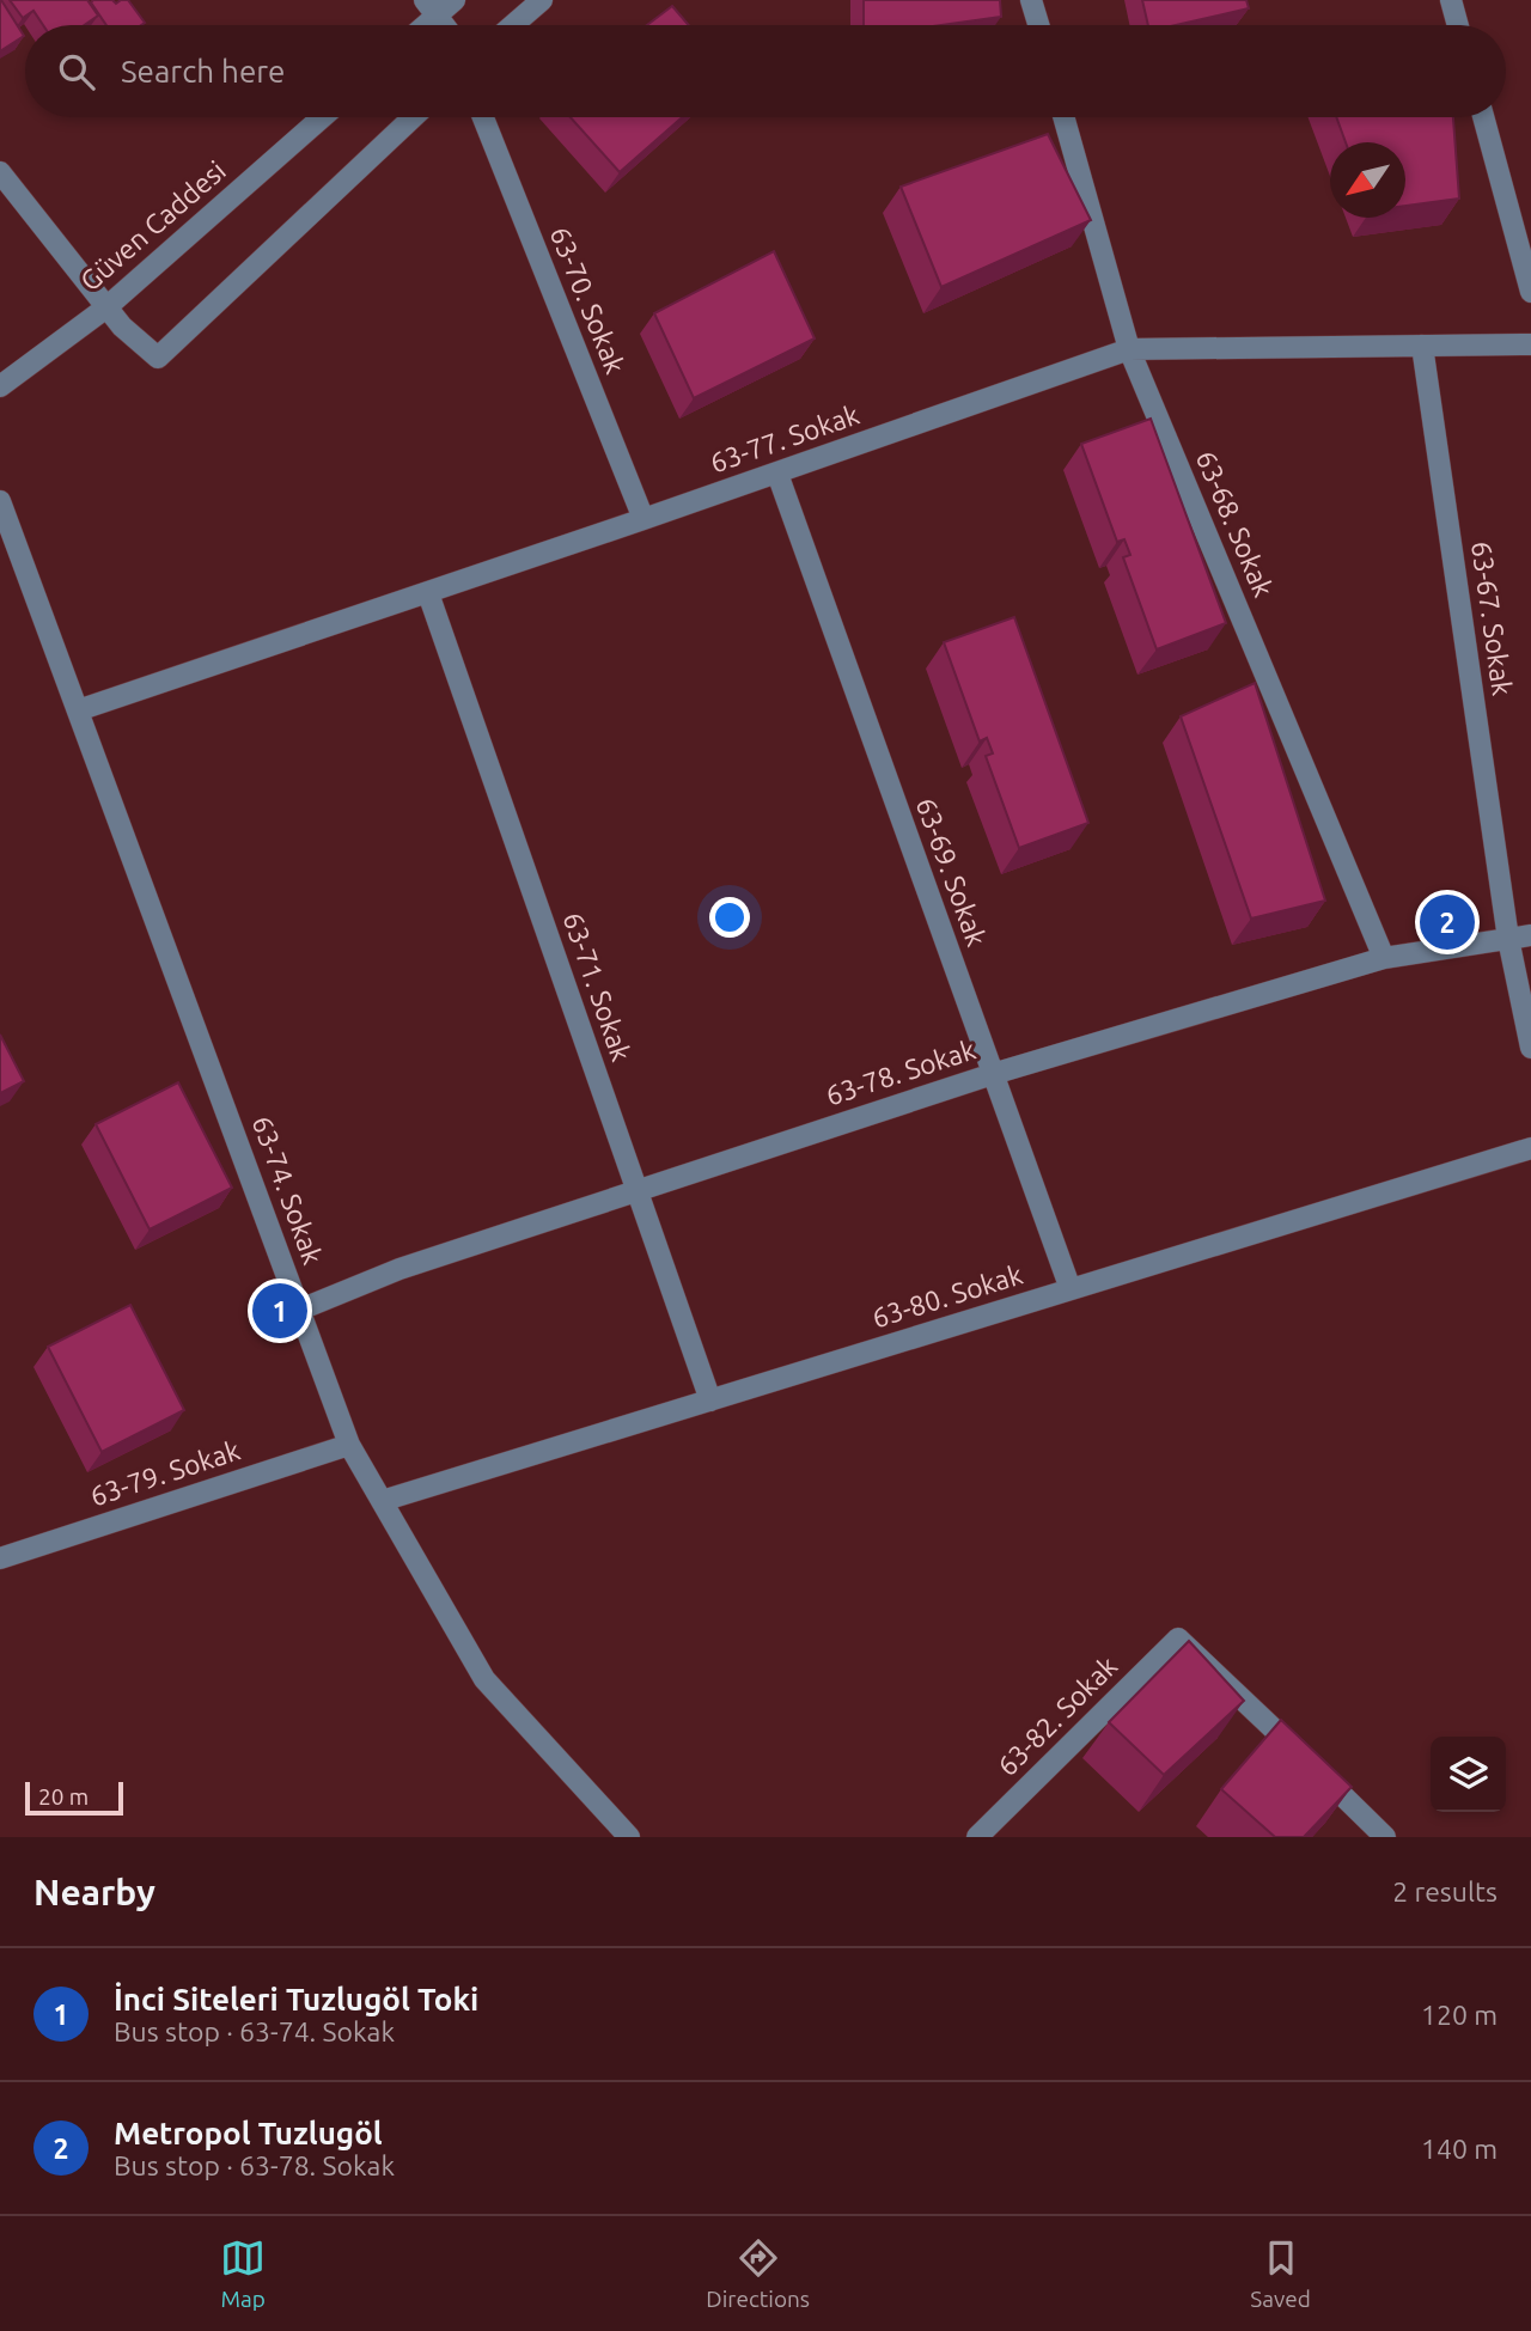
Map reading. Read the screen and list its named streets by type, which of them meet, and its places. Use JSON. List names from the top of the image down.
{
  "streets": {
    "street": [
      "Güven Caddesi",
      "63-70. Sokak",
      "63-77. Sokak",
      "63-68. Sokak",
      "63-67. Sokak",
      "63-69. Sokak",
      "63-71. Sokak",
      "63-78. Sokak",
      "63-74. Sokak",
      "63-80. Sokak",
      "63-79. Sokak",
      "63-82. Sokak"
    ]
  },
  "crossings": [
    ["63-70. Sokak", "63-77. Sokak"],
    ["63-77. Sokak", "63-68. Sokak"],
    ["63-77. Sokak", "63-67. Sokak"],
    ["63-77. Sokak", "63-69. Sokak"],
    ["63-77. Sokak", "63-71. Sokak"],
    ["63-77. Sokak", "63-74. Sokak"],
    ["63-68. Sokak", "63-78. Sokak"],
    ["63-67. Sokak", "63-78. Sokak"],
    ["63-69. Sokak", "63-78. Sokak"],
    ["63-69. Sokak", "63-80. Sokak"],
    ["63-71. Sokak", "63-78. Sokak"],
    ["63-71. Sokak", "63-80. Sokak"],
    ["63-78. Sokak", "63-74. Sokak"],
    ["63-74. Sokak", "63-80. Sokak"],
    ["63-74. Sokak", "63-79. Sokak"]
  ],
  "scale_bar": "20 m",
  "north": "bottom left",
  "page": {
    "search": "Search here",
    "pins": ["2", "1"],
    "scale": "20 m",
    "heading": ["Nearby", "2 results"],
    "list": [
      {
        "mark": "1",
        "name": "İnci Siteleri Tuzlugöl Toki",
        "note": "Bus stop · 63-74. Sokak",
        "value": "120 m"
      },
      {
        "mark": "2",
        "name": "Metropol Tuzlugöl",
        "note": "Bus stop · 63-78. Sokak",
        "value": "140 m"
      }
    ],
    "nav": ["Map", "Directions", "Saved"]
  }
}
